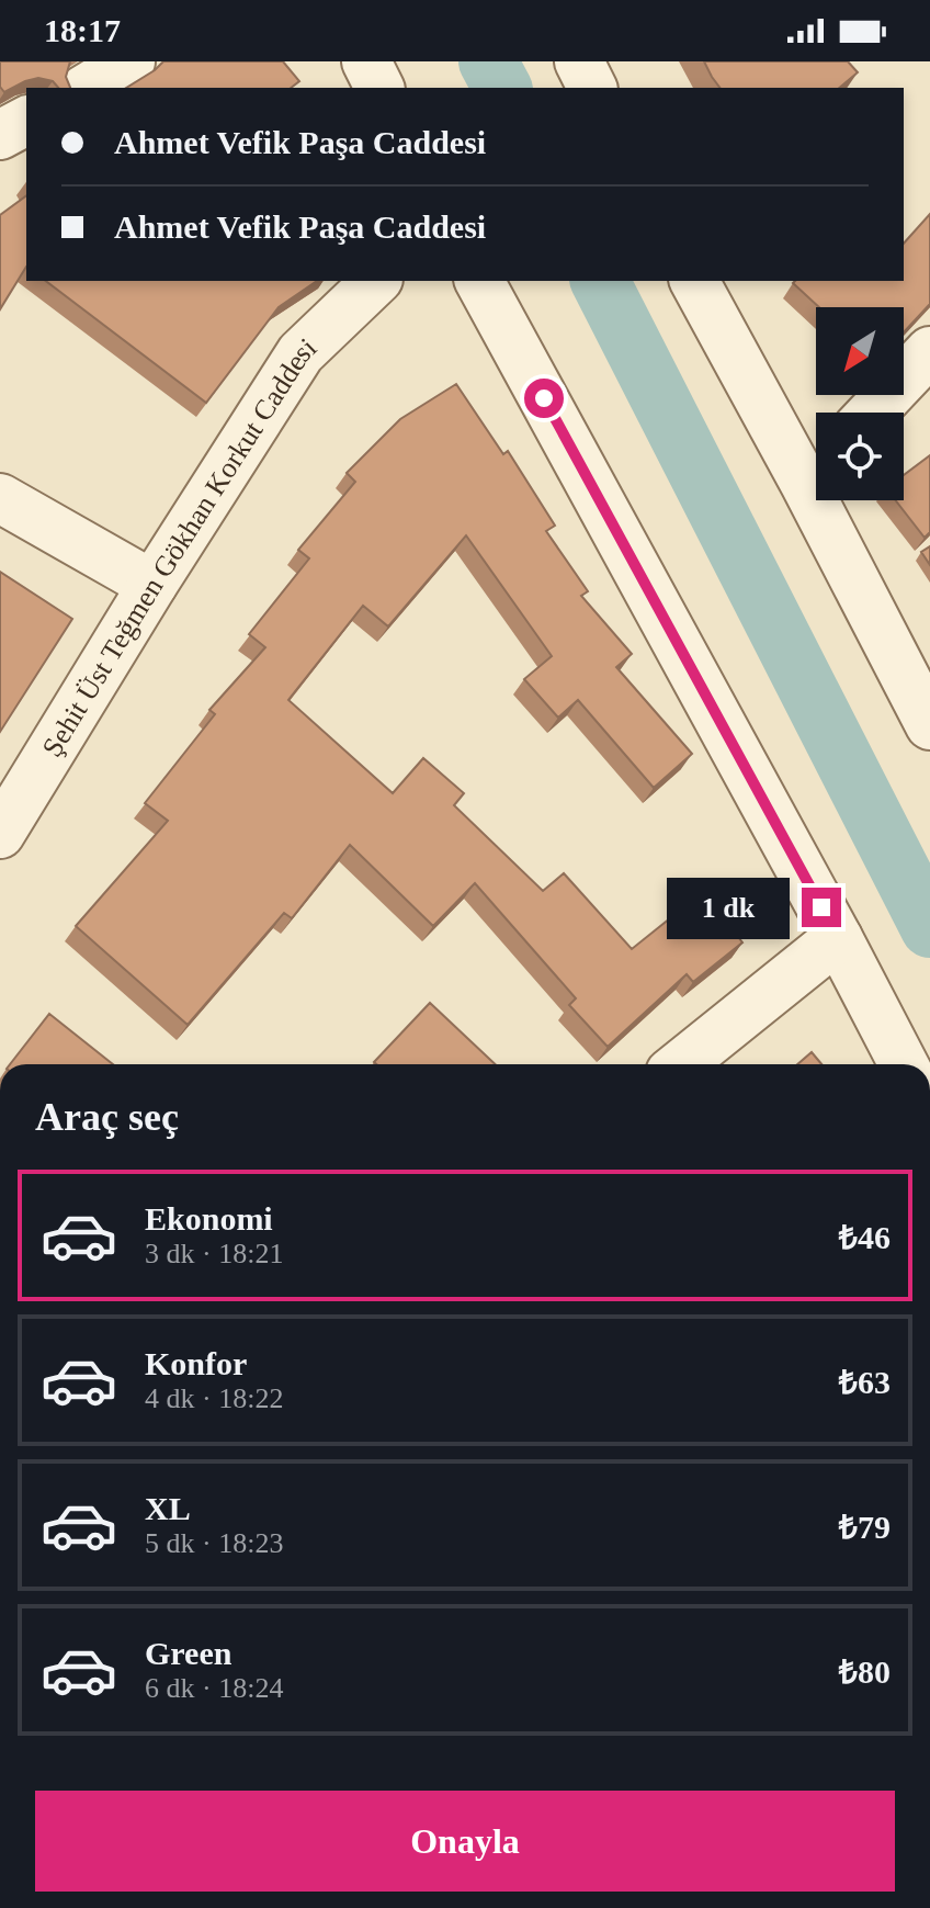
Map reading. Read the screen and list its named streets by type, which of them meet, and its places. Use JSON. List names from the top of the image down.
{
  "streets": {
    "street": ["Şehit Üst Teğmen Gökhan Korkut Caddesi"]
  },
  "north": "bottom left",
  "page": {
    "status": "18:17",
    "banner": ["Ahmet Vefik Paşa Caddesi", "Ahmet Vefik Paşa Caddesi"],
    "bubble": "1 dk",
    "heading": "Araç seç",
    "list": [
      {
        "name": "Ekonomi",
        "note": "3 dk · 18:21",
        "value": "₺46"
      },
      {
        "name": "Konfor",
        "note": "4 dk · 18:22",
        "value": "₺63"
      },
      {
        "name": "XL",
        "note": "5 dk · 18:23",
        "value": "₺79"
      },
      {
        "name": "Green",
        "note": "6 dk · 18:24",
        "value": "₺80"
      }
    ],
    "buttons": "Onayla"
  }
}
